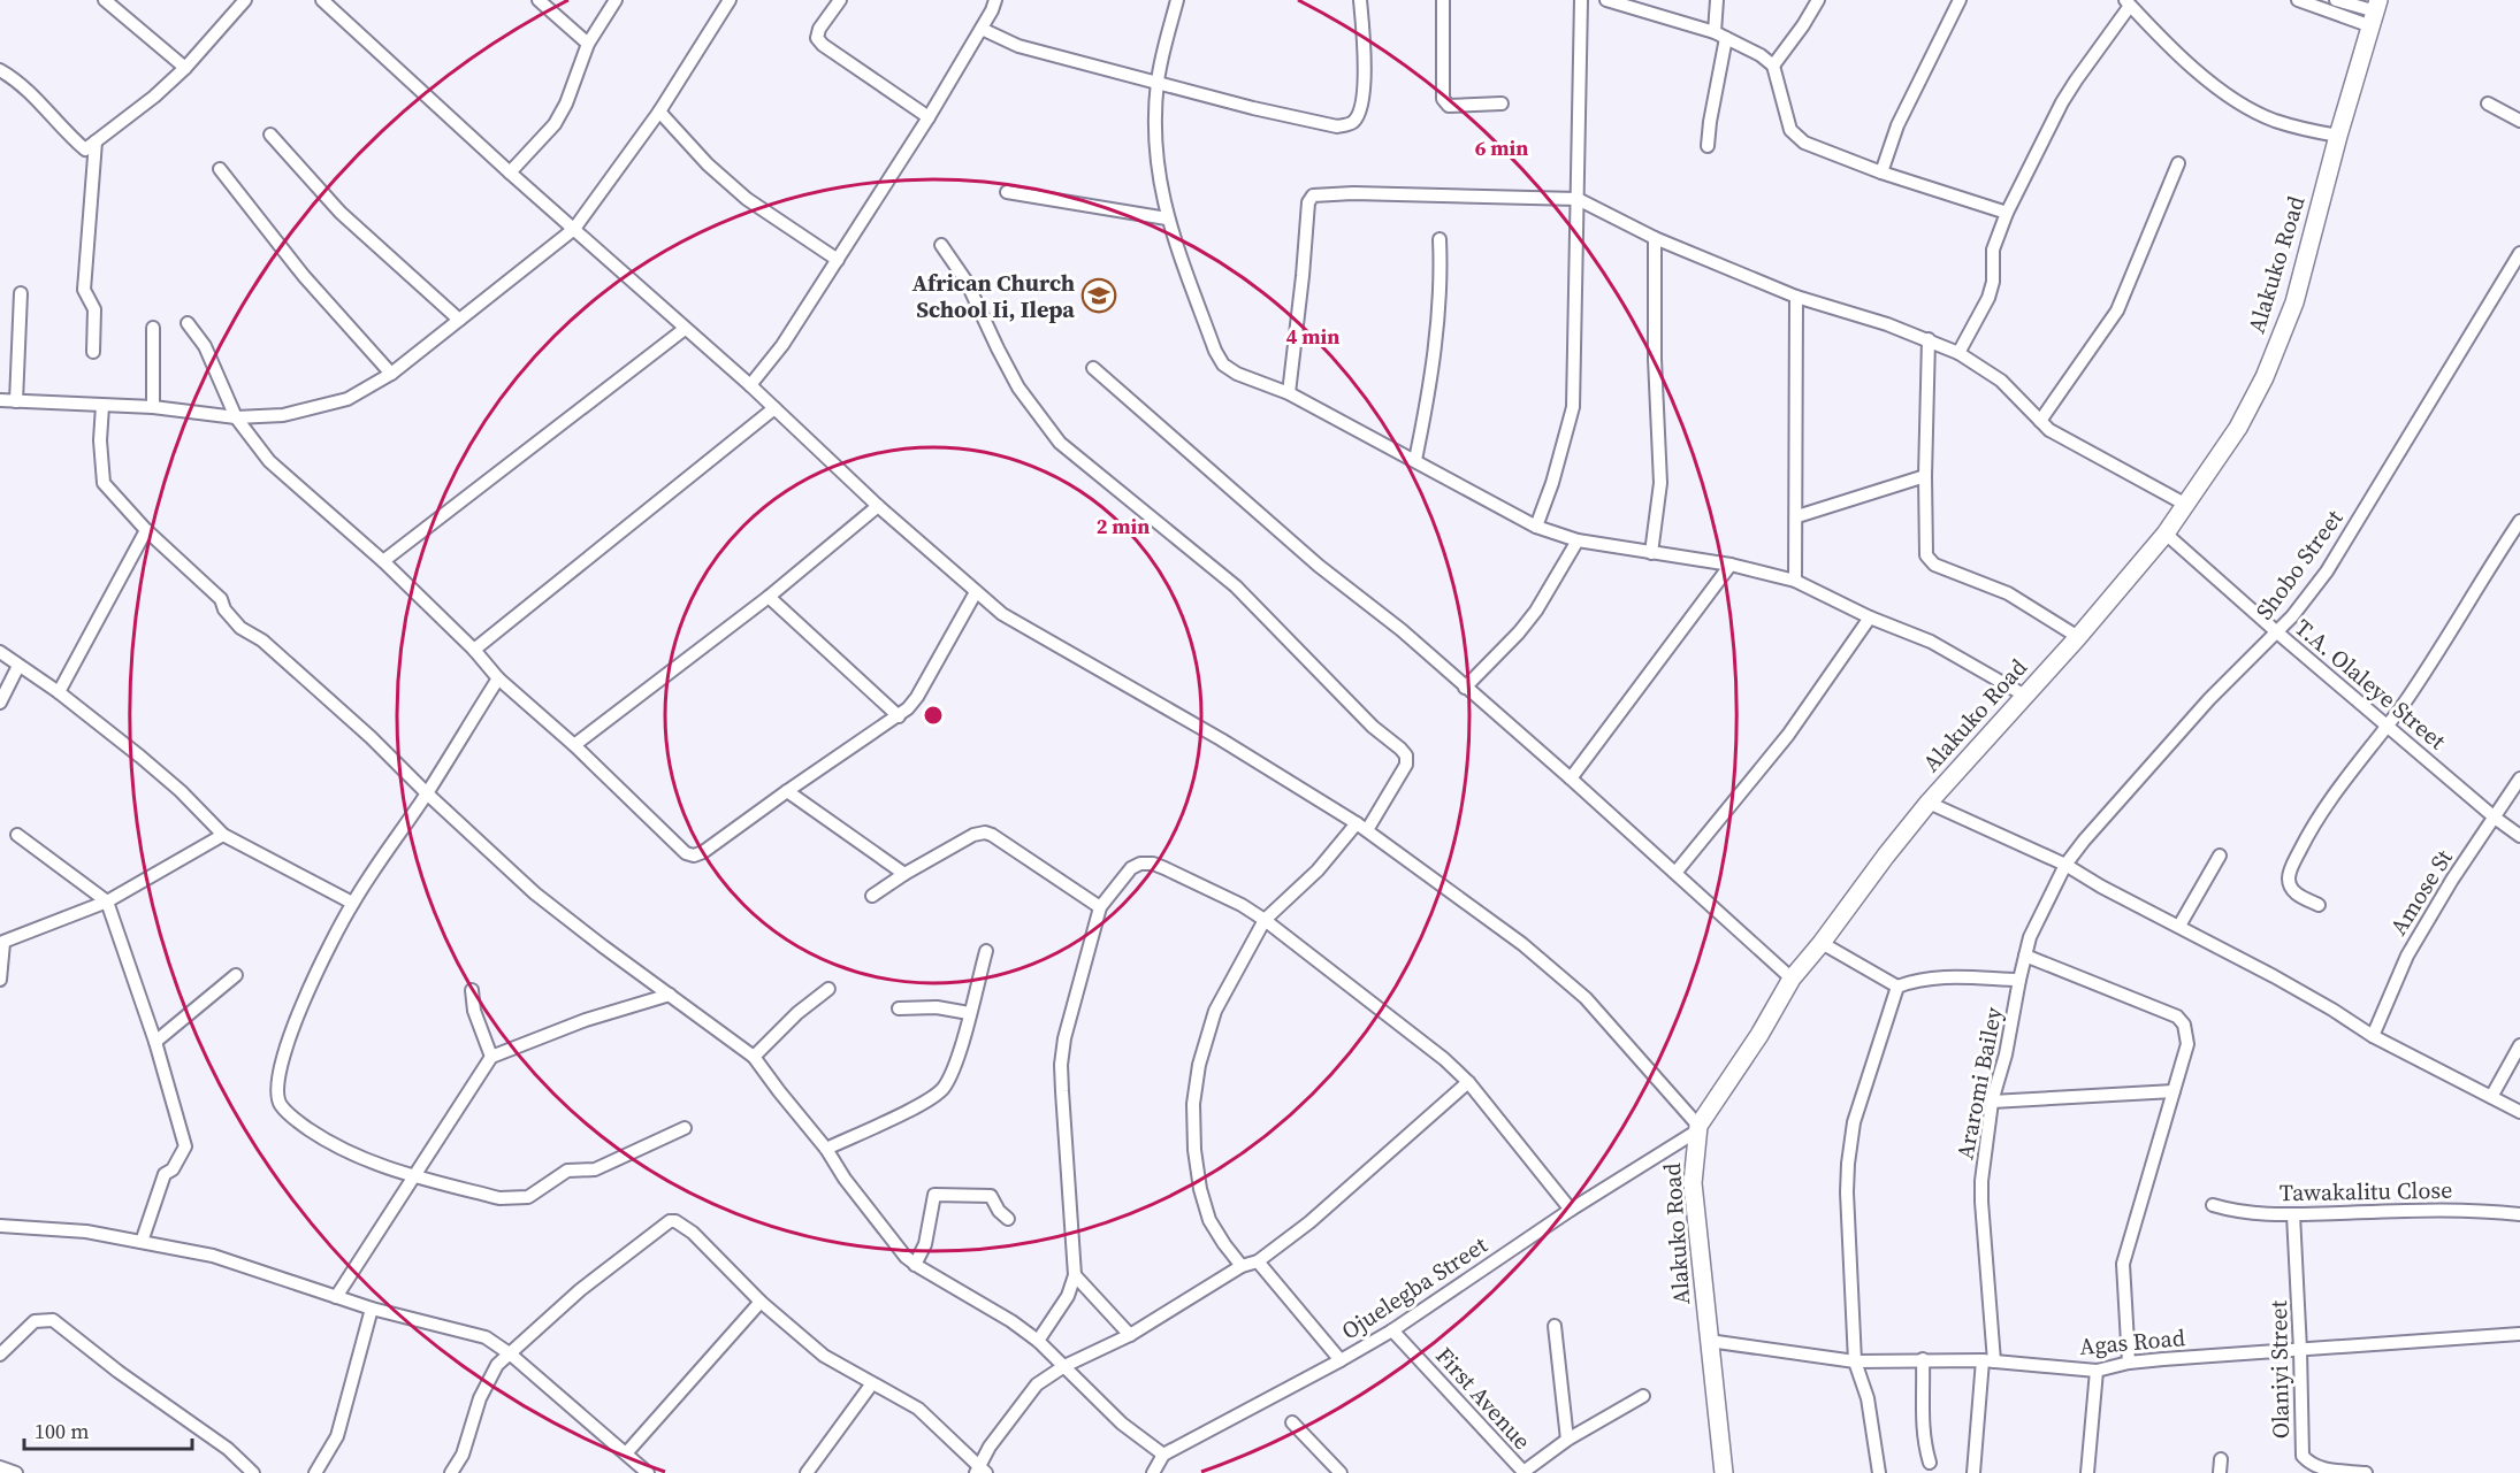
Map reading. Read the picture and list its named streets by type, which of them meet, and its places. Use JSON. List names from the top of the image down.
{
  "streets": {
    "main road": ["Alakuko Road"],
    "street": [
      "Shobo Street",
      "T.A. Olaleye Street",
      "Amose St",
      "Araromi Bailey",
      "Tawakalitu Close",
      "Ojuelegba Street",
      "Agas Road",
      "Olaniyi Street",
      "First Avenue"
    ]
  },
  "crossings": [
    ["Alakuko Road", "T.A. Olaleye Street"],
    ["Alakuko Road", "Ojuelegba Street"],
    ["Alakuko Road", "Agas Road"],
    ["Shobo Street", "T.A. Olaleye Street"],
    ["Shobo Street", "Araromi Bailey"],
    ["T.A. Olaleye Street", "Amose St"],
    ["Araromi Bailey", "Agas Road"],
    ["Tawakalitu Close", "Olaniyi Street"],
    ["Ojuelegba Street", "First Avenue"],
    ["Agas Road", "Olaniyi Street"]
  ],
  "places": {
    "school or university": ["African Church School Ii, Ilepa"]
  },
  "scale_bar": "100 m",
  "rings": ["6 min", "4 min", "2 min"]
}
